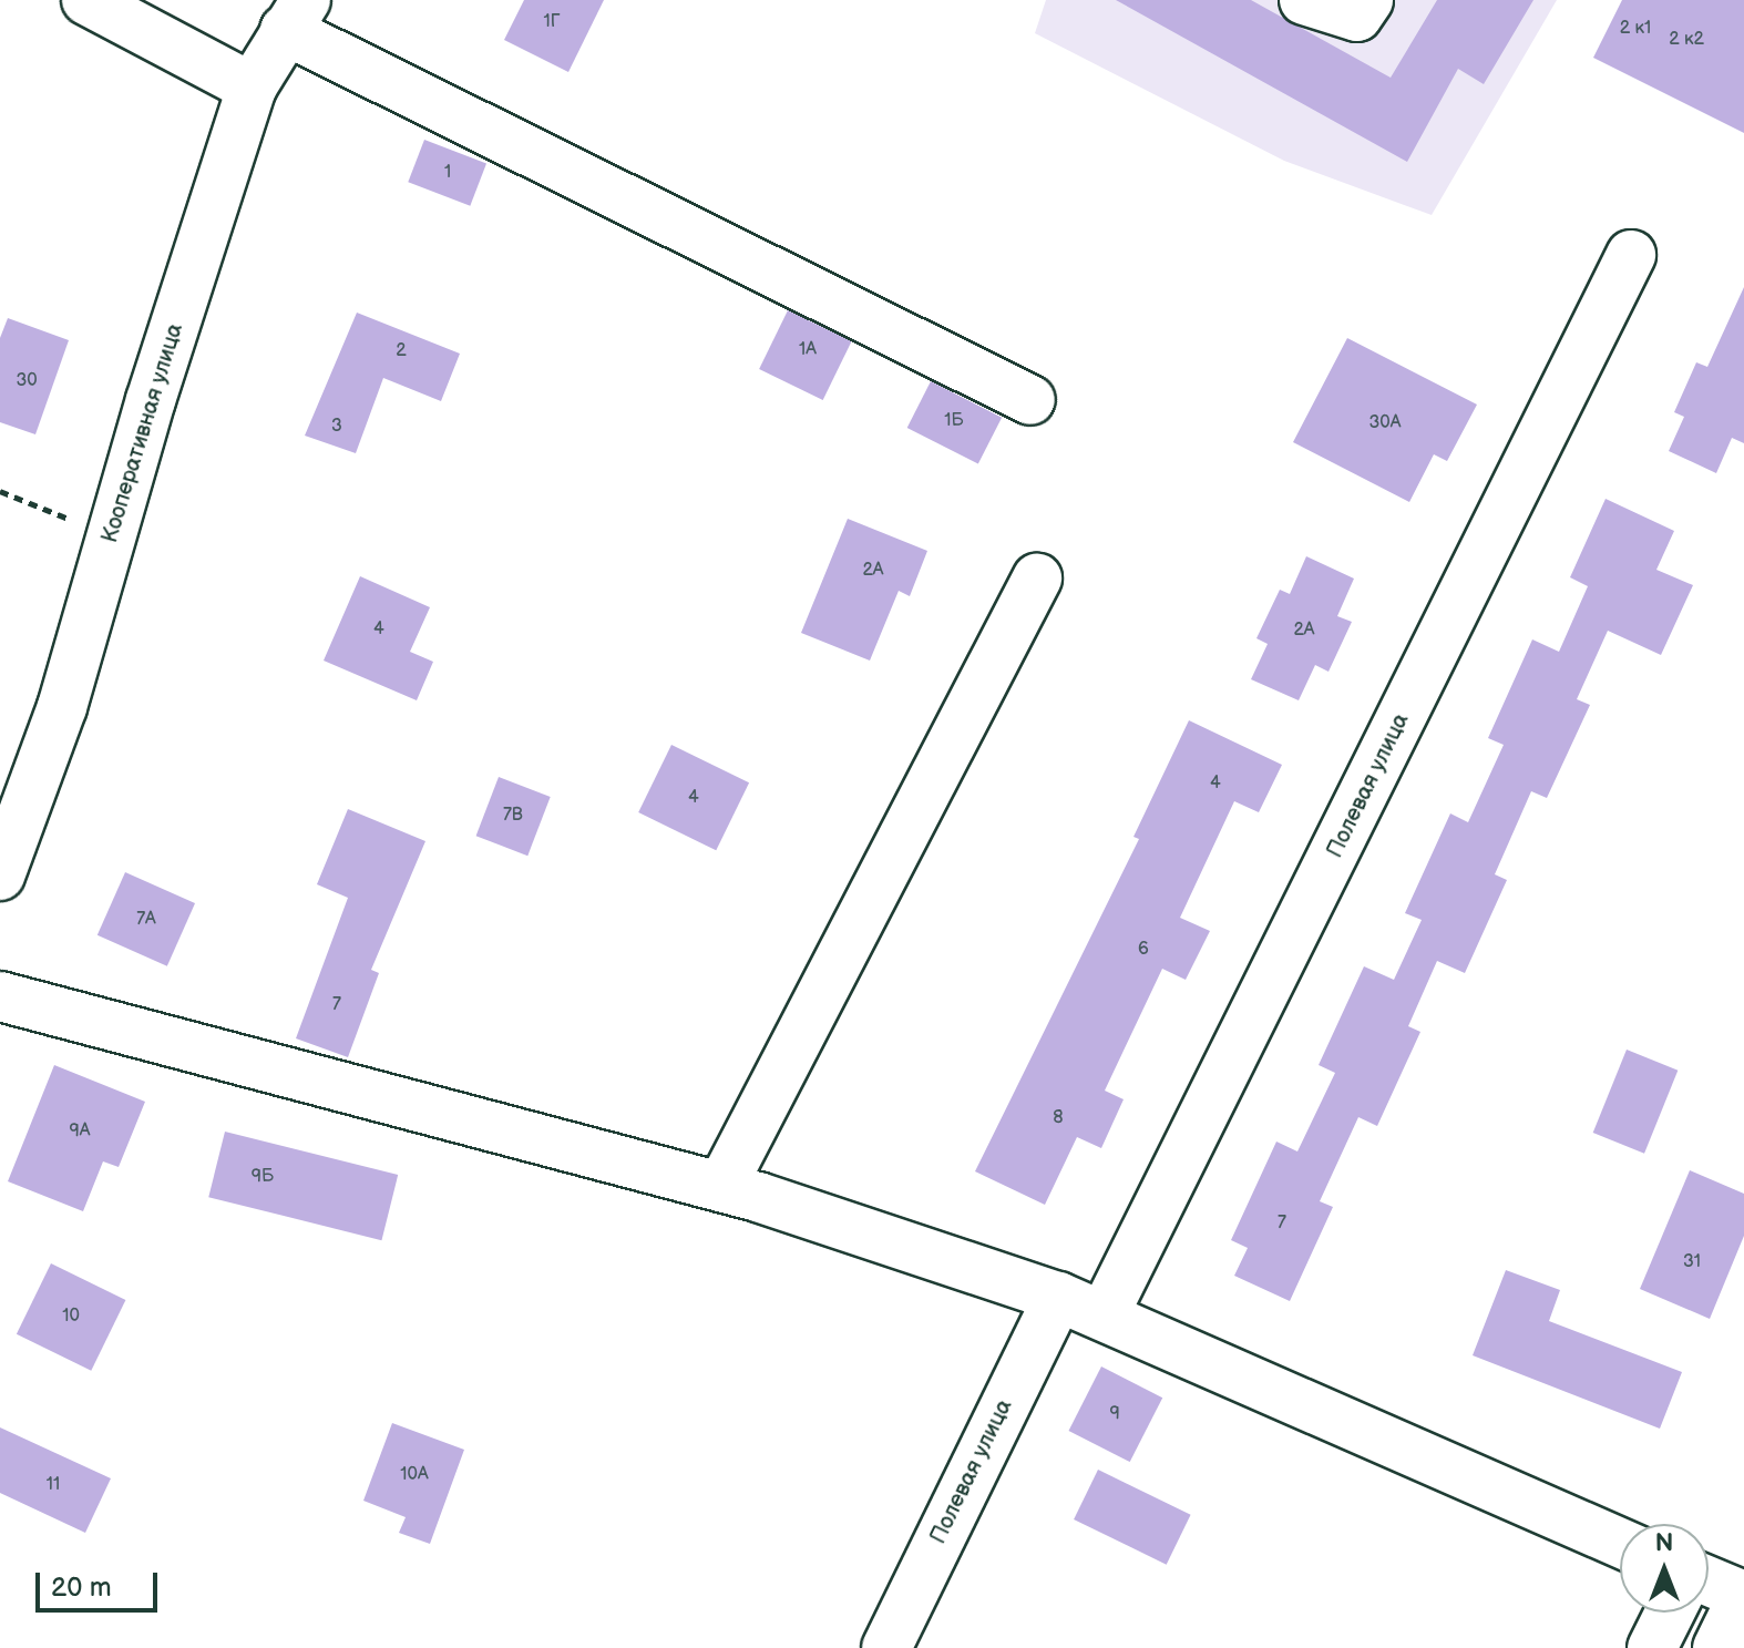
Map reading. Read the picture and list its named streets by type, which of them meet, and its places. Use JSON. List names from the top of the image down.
{
  "streets": {
    "street": ["Кооперативная улица", "Полевая улица"]
  },
  "house_numbers": [
    "1Г",
    "2 к1",
    "2 к2",
    "1",
    "1А",
    "2",
    "30",
    "1Б",
    "30А",
    "3",
    "2А",
    "4",
    "2А",
    "4",
    "4",
    "7В",
    "7А",
    "6",
    "7",
    "8",
    "9А",
    "9Б",
    "7",
    "31",
    "10",
    "9",
    "10А",
    "11"
  ],
  "scale_bar": "20 m",
  "north": "top"
}
